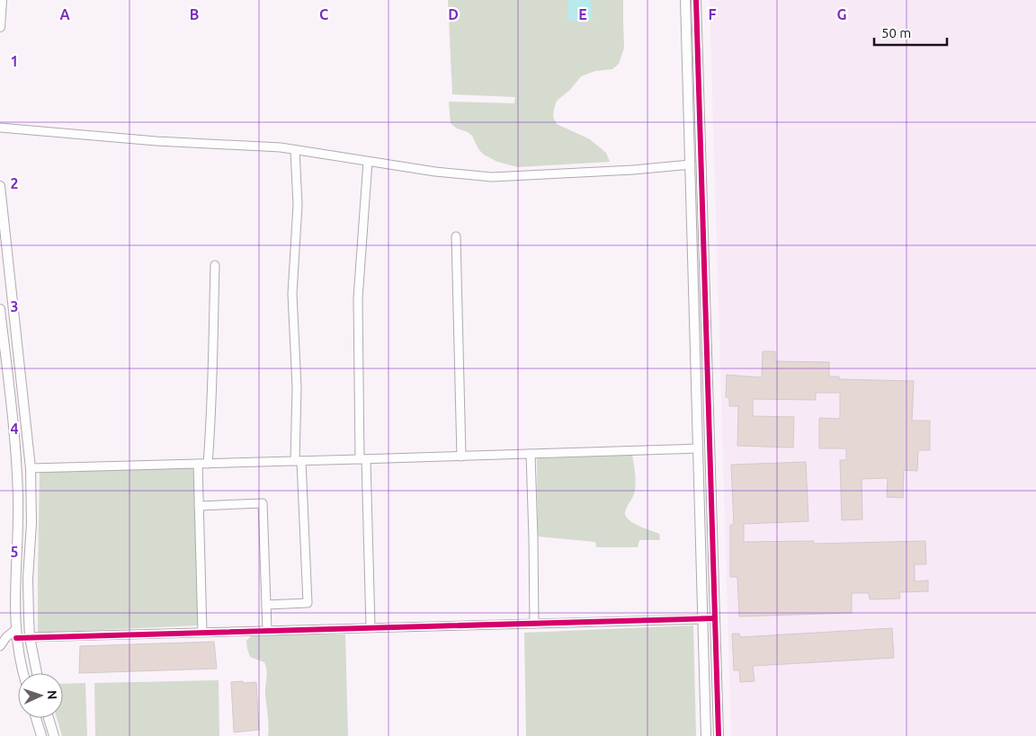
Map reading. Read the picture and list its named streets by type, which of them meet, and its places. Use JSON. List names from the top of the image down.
{
  "scale_bar": "50 m",
  "north": "right",
  "grid": {
    "columns": [
      "A",
      "B",
      "C",
      "D",
      "E",
      "F",
      "G"
    ],
    "rows": [
      "1",
      "2",
      "3",
      "4",
      "5"
    ]
  }
}
